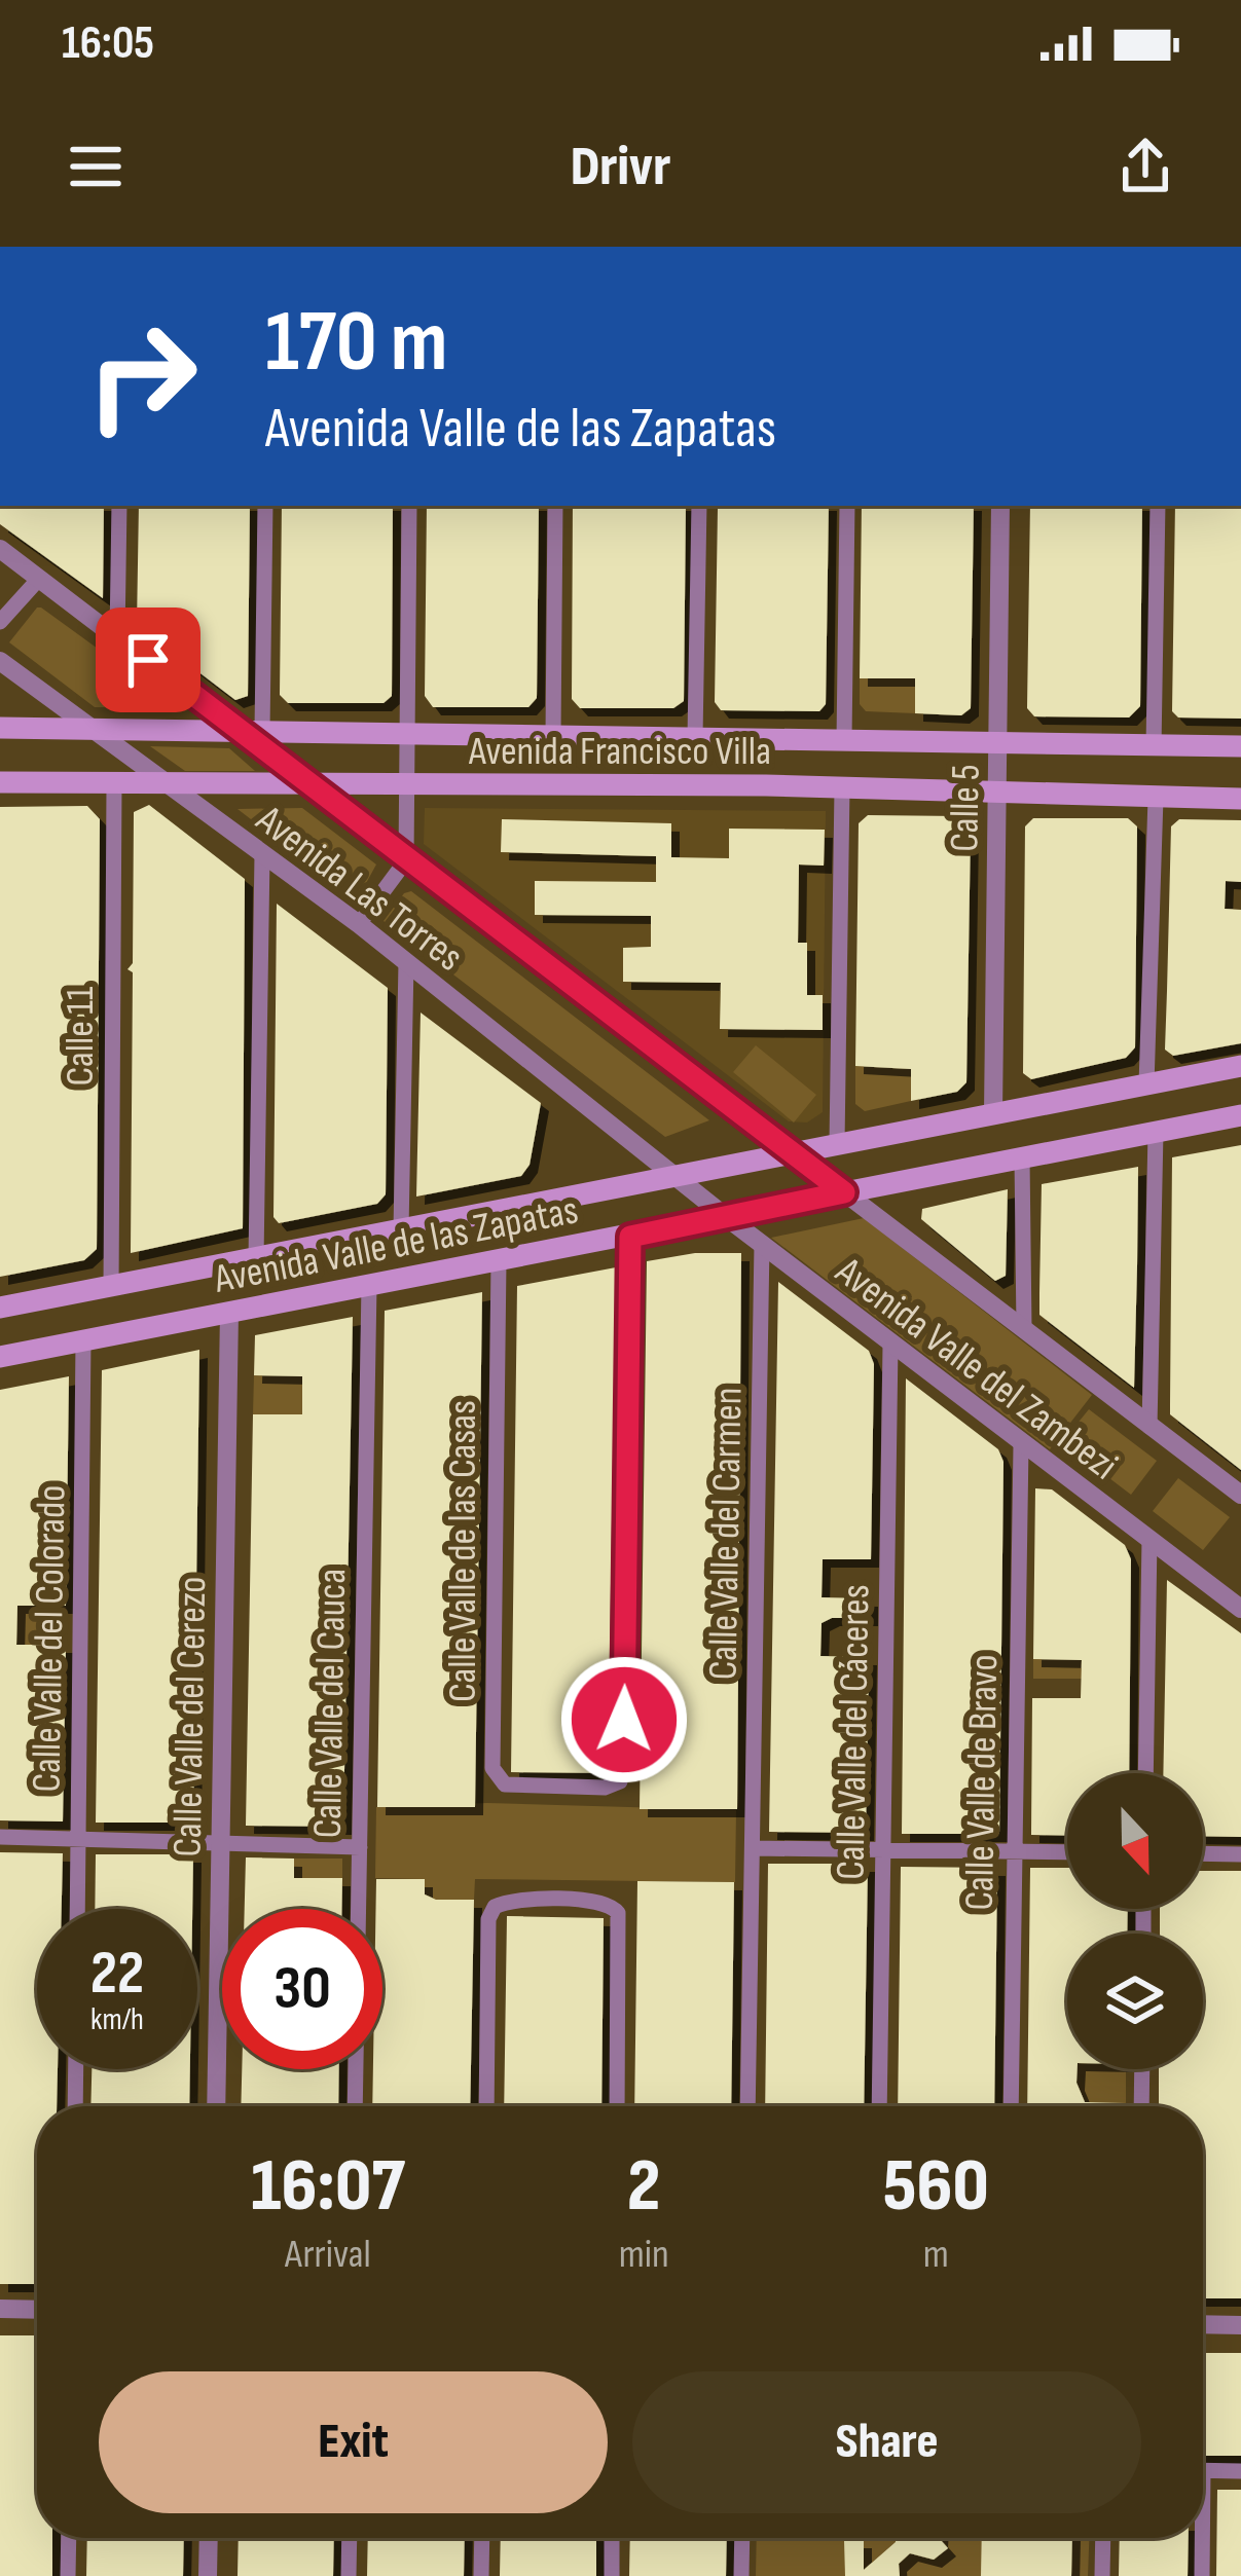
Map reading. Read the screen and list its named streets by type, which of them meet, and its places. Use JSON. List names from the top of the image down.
{
  "streets": {
    "main road": ["Avenida Francisco Villa", "Avenida Valle de las Zapatas"],
    "street": [
      "Calle 5",
      "Avenida Las Torres",
      "Calle 11",
      "Avenida Valle del Zambezi",
      "Calle Valle del Carmen",
      "Calle Valle de las Casas",
      "Calle Valle del Colorado",
      "Calle Valle del Cauca",
      "Calle Valle del Cerezo",
      "Calle Valle del Cáceres",
      "Calle Valle de Bravo"
    ]
  },
  "crossings": [
    ["Avenida Francisco Villa", "Calle 5"],
    ["Avenida Francisco Villa", "Avenida Las Torres"],
    ["Avenida Francisco Villa", "Calle 11"],
    ["Calle 5", "Avenida Valle de las Zapatas"],
    ["Avenida Las Torres", "Avenida Valle de las Zapatas"],
    ["Avenida Las Torres", "Avenida Valle del Zambezi"],
    ["Calle 11", "Avenida Valle de las Zapatas"],
    ["Avenida Valle de las Zapatas", "Avenida Valle del Zambezi"],
    ["Avenida Valle de las Zapatas", "Calle Valle de las Casas"],
    ["Avenida Valle de las Zapatas", "Calle Valle del Colorado"],
    ["Avenida Valle de las Zapatas", "Calle Valle del Cauca"],
    ["Avenida Valle de las Zapatas", "Calle Valle del Cerezo"],
    ["Avenida Valle del Zambezi", "Calle Valle del Carmen"],
    ["Avenida Valle del Zambezi", "Calle Valle del Cáceres"],
    ["Avenida Valle del Zambezi", "Calle Valle de Bravo"]
  ],
  "north": "bottom",
  "page": {
    "status": "16:05",
    "header": "Drivr",
    "turn": ["170 m", "Avenida Valle de las Zapatas"],
    "speed": "22 km/h",
    "limit": "30",
    "eta": [
      "16:07",
      "Arrival",
      "2",
      "min",
      "560",
      "m"
    ],
    "buttons": ["Exit", "Share"]
  }
}
